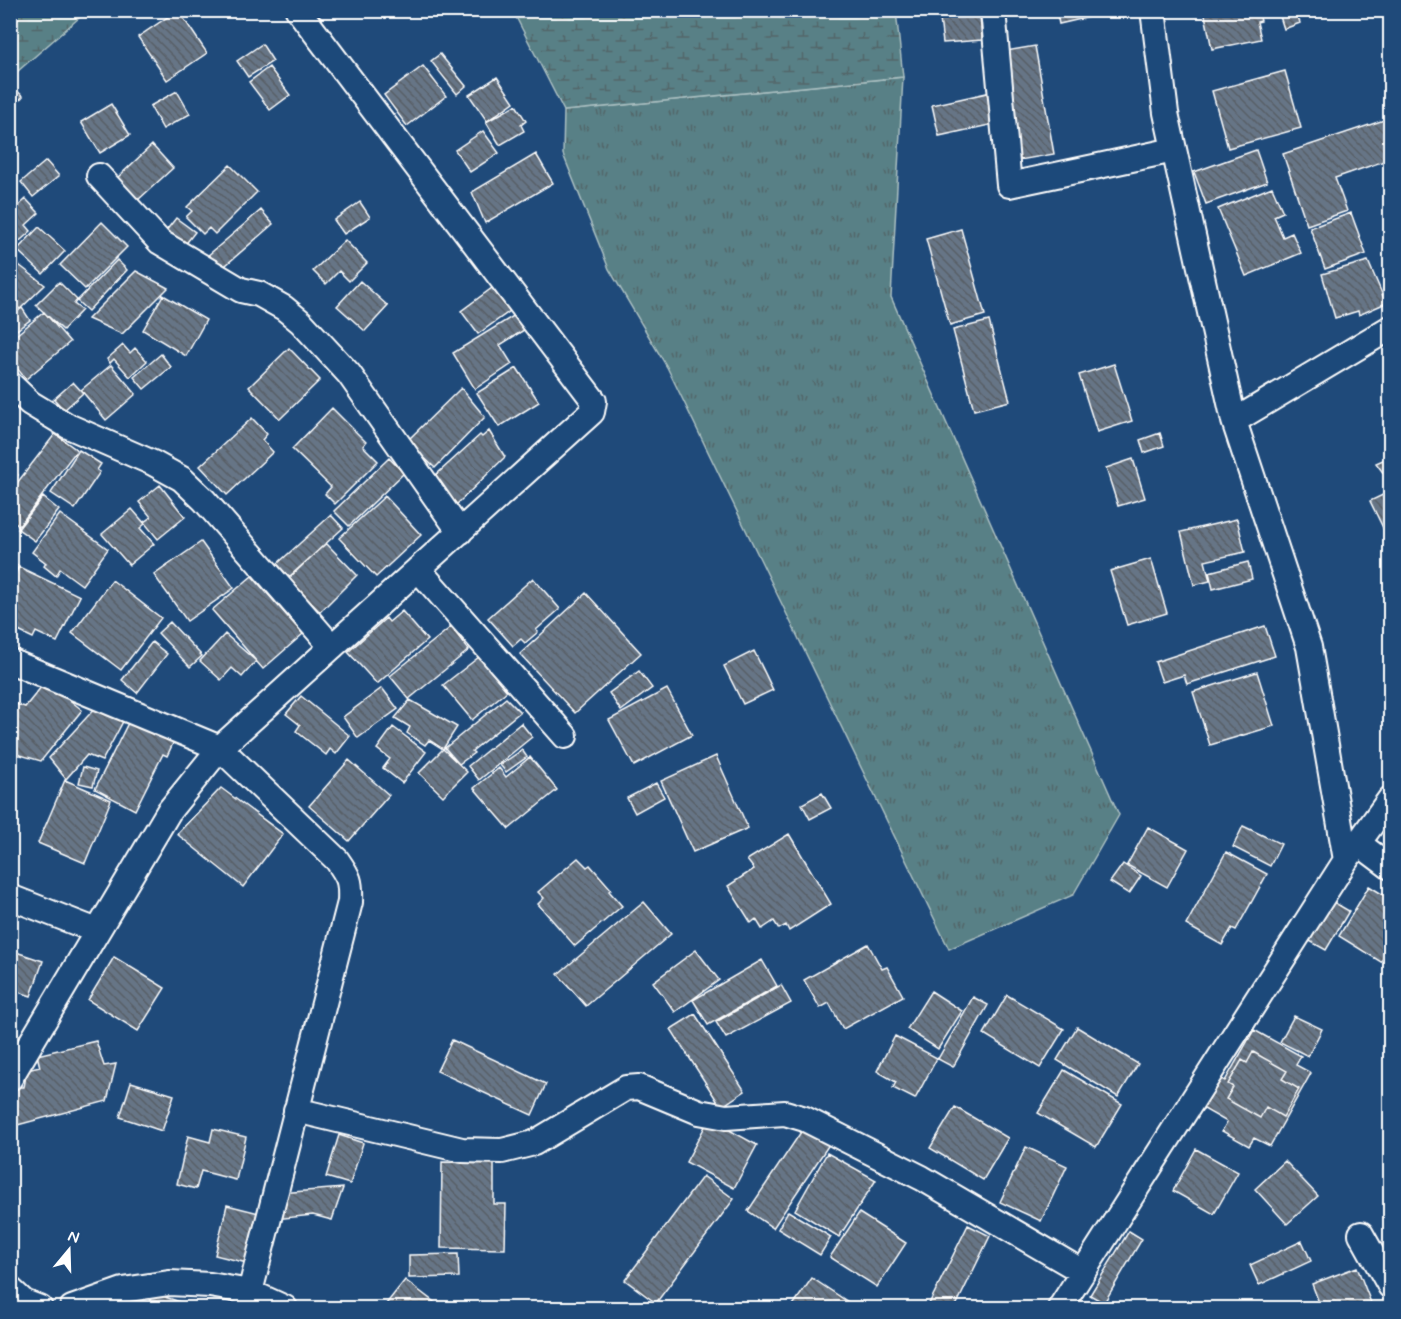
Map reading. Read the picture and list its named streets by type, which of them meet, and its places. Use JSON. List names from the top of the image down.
{
  "north": "top"
}
